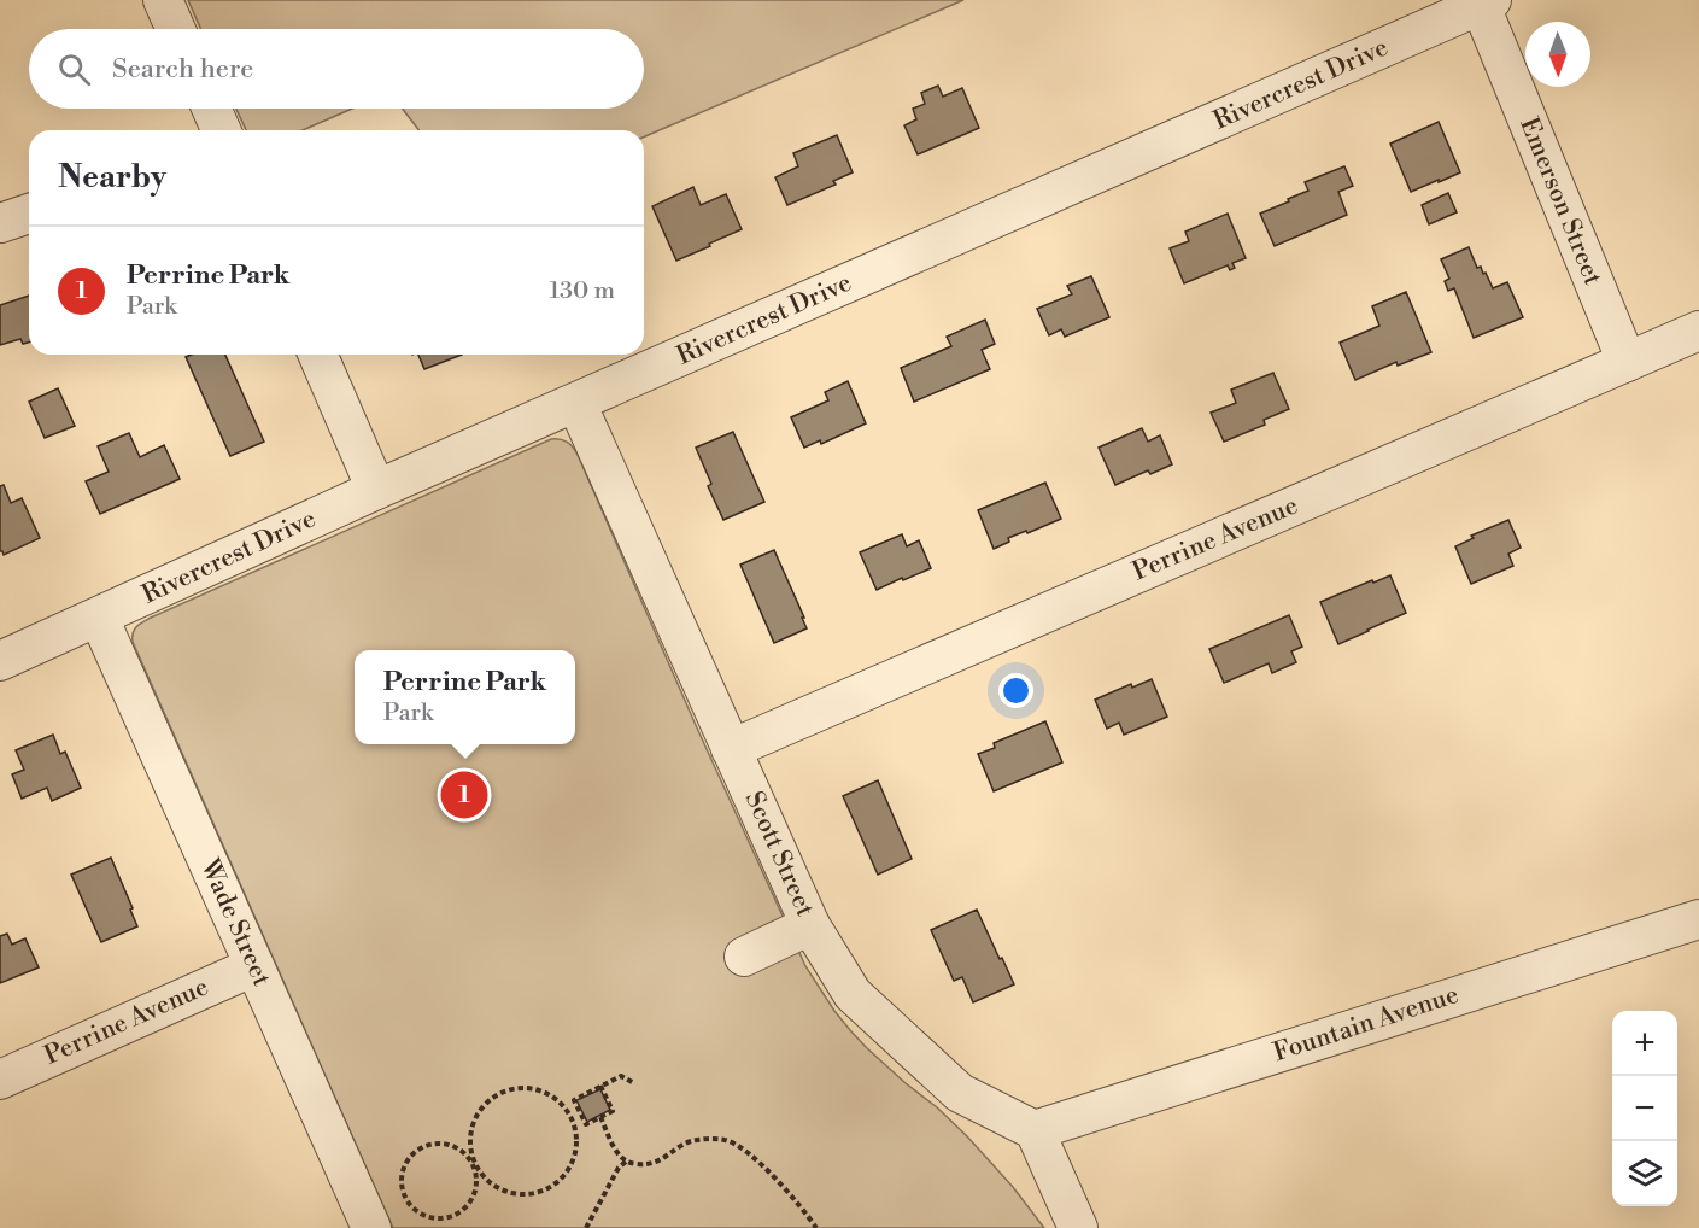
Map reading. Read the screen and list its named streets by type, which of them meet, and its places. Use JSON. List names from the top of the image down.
{
  "streets": {
    "street": [
      "Rivercrest Drive",
      "Emerson Street",
      "Perrine Avenue",
      "Scott Street",
      "Wade Street",
      "Fountain Avenue"
    ]
  },
  "crossings": [
    ["Rivercrest Drive", "Emerson Street"],
    ["Rivercrest Drive", "Scott Street"],
    ["Rivercrest Drive", "Wade Street"],
    ["Emerson Street", "Perrine Avenue"],
    ["Perrine Avenue", "Scott Street"],
    ["Perrine Avenue", "Wade Street"],
    ["Scott Street", "Fountain Avenue"]
  ],
  "north": "bottom",
  "page": {
    "search": "Search here",
    "heading": "Nearby",
    "list": [
      {
        "mark": "1",
        "name": "Perrine Park",
        "note": "Park",
        "value": "130 m"
      }
    ],
    "popup": ["Perrine Park", "Park"],
    "pins": "1",
    "map_buttons": ["+", "−"]
  }
}
